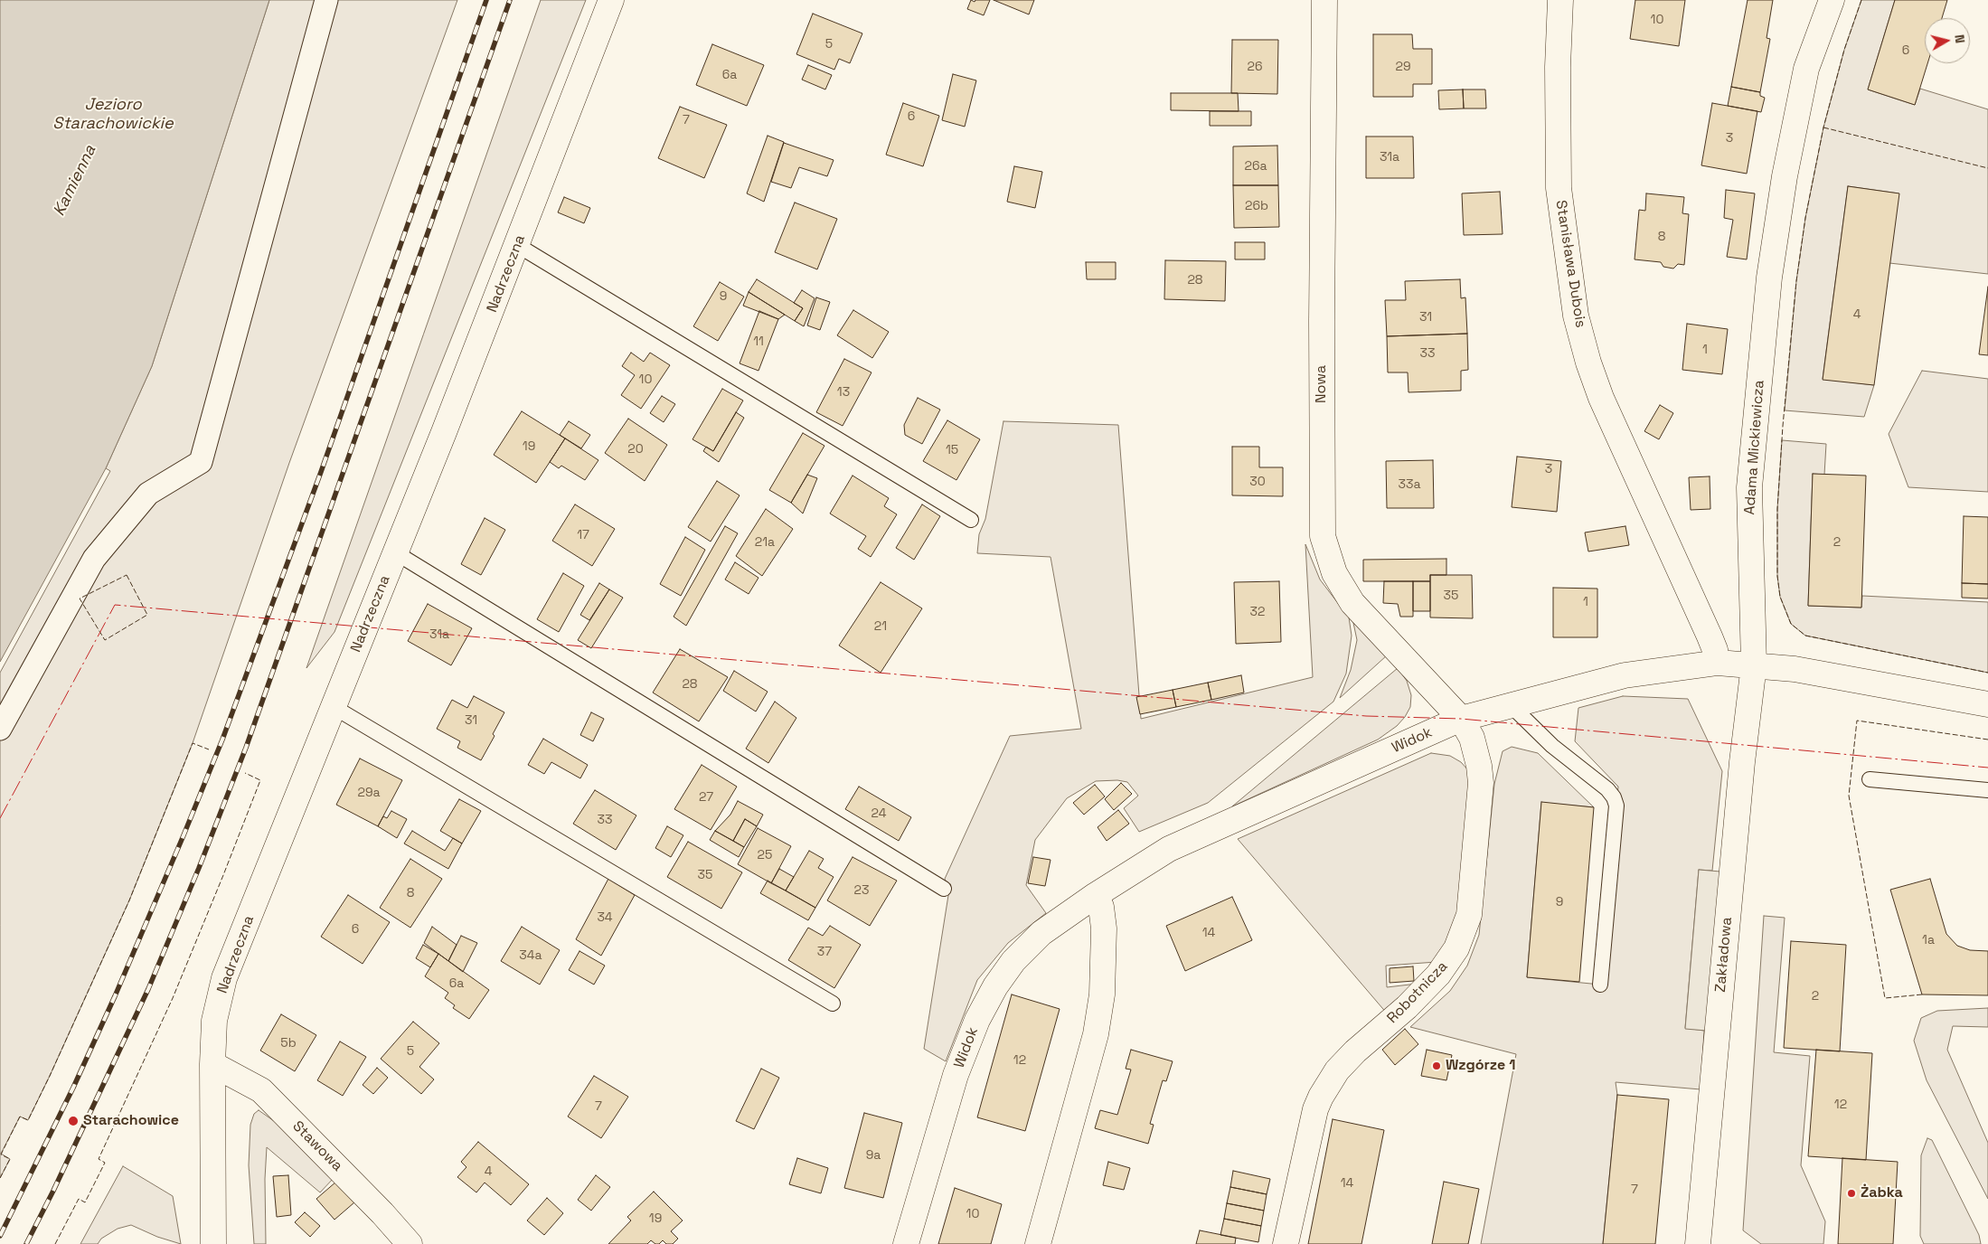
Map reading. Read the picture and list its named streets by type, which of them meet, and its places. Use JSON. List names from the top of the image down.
{
  "streets": {
    "street": [
      "Stanisława Dubois",
      "Nadrzeczna",
      "Nowa",
      "Adama Mickiewicza",
      "Widok",
      "Zakładowa",
      "Robotnicza",
      "Stawowa"
    ]
  },
  "crossings": [
    ["Stanisława Dubois", "Widok"],
    ["Nadrzeczna", "Stawowa"],
    ["Nowa", "Widok"],
    ["Nowa", "Robotnicza"],
    ["Adama Mickiewicza", "Widok"],
    ["Adama Mickiewicza", "Zakładowa"],
    ["Widok", "Zakładowa"],
    ["Widok", "Robotnicza"]
  ],
  "water": ["Jezioro Starachowickie", "Kamienna"],
  "places": ["Wzgórze 1", "Starachowice", "Żabka"],
  "house_numbers": [
    "10",
    "5",
    "6",
    "26",
    "29",
    "6a",
    "6",
    "7",
    "3",
    "31a",
    "26a",
    "26b",
    "8",
    "28",
    "9",
    "4",
    "31",
    "11",
    "1",
    "33",
    "10",
    "13",
    "19",
    "20",
    "15",
    "3",
    "30",
    "33a",
    "17",
    "21a",
    "2",
    "35",
    "1",
    "32",
    "21",
    "31a",
    "28",
    "31",
    "29a",
    "27",
    "24",
    "33",
    "25",
    "35",
    "23",
    "8",
    "9",
    "34",
    "6",
    "14",
    "1a",
    "37",
    "34a",
    "6a",
    "2",
    "5b",
    "5",
    "12",
    "12",
    "7",
    "9a",
    "4",
    "14",
    "7",
    "10",
    "19"
  ],
  "north": "right"
}
